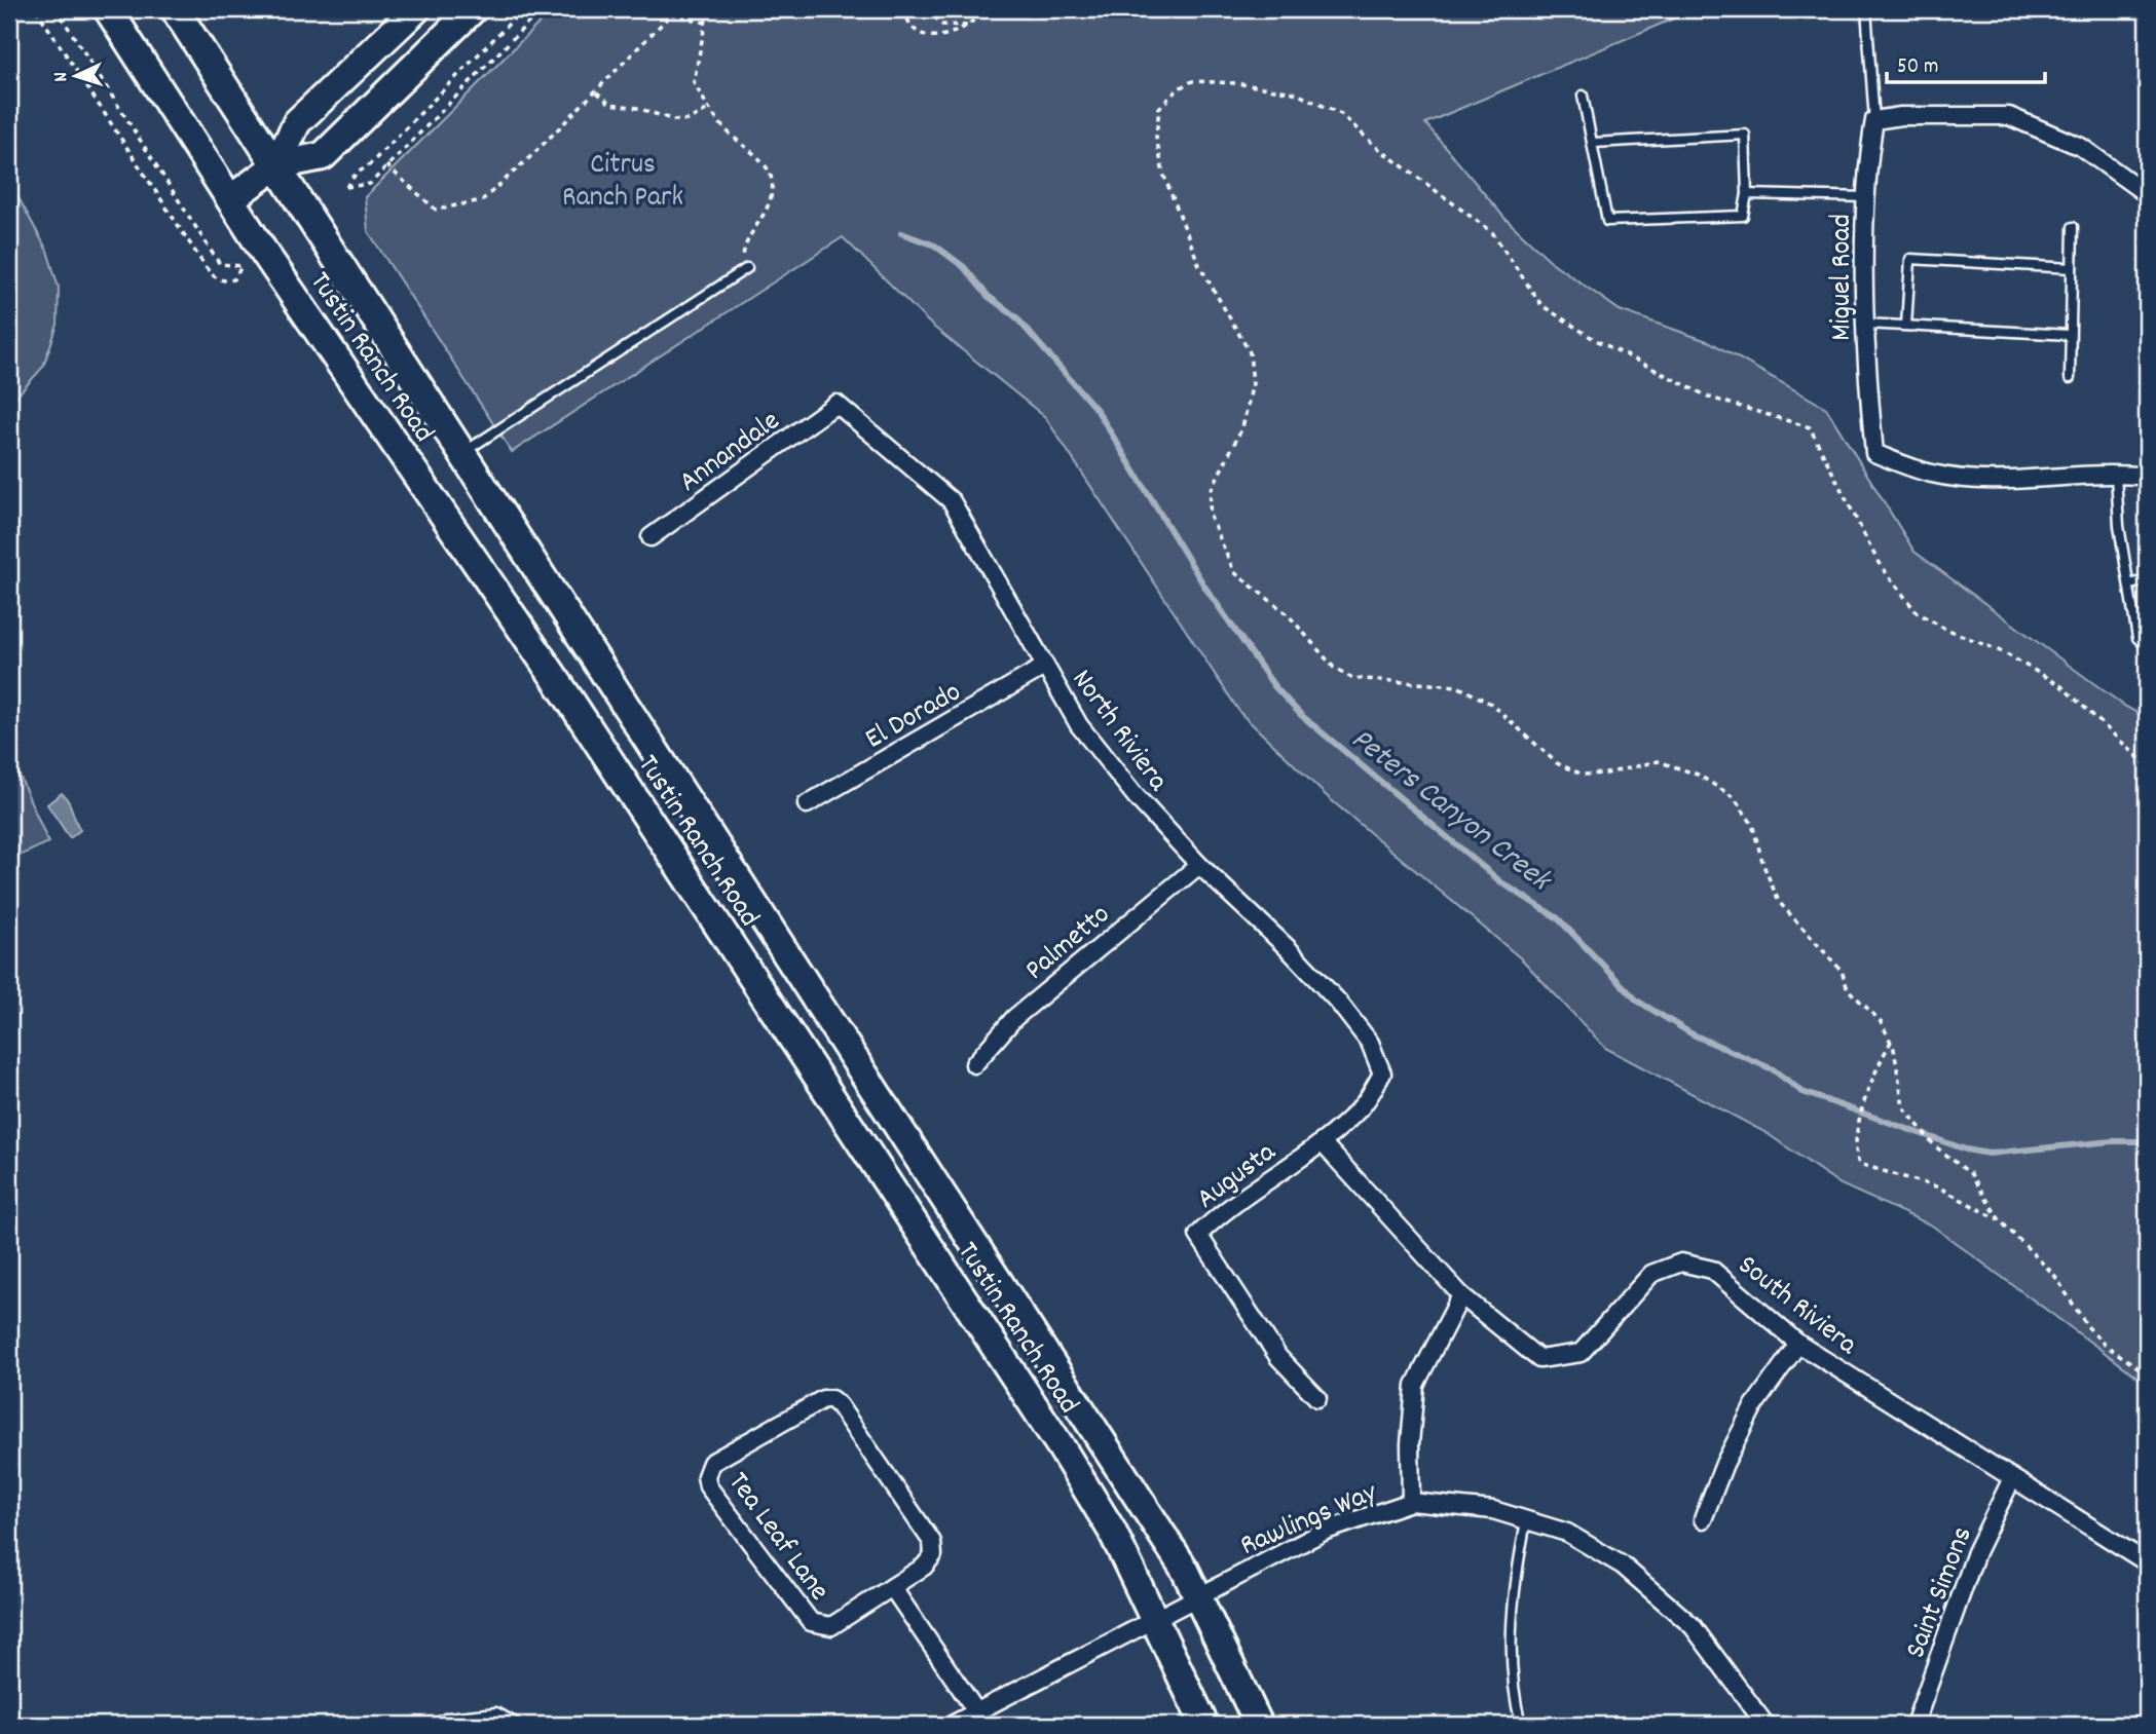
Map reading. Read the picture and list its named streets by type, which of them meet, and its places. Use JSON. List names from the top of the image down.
{
  "streets": {
    "main road": ["Tustin Ranch Road"],
    "street": [
      "Miguel Road",
      "Annandale",
      "El Dorado",
      "North Riviera",
      "Palmetto",
      "Augusta",
      "South Riviera",
      "Rawlings Way",
      "Tea Leaf Lane",
      "Saint Simons"
    ]
  },
  "crossings": [
    ["Tustin Ranch Road", "Rawlings Way"],
    ["Annandale", "North Riviera"],
    ["El Dorado", "North Riviera"],
    ["North Riviera", "Palmetto"],
    ["North Riviera", "Augusta"],
    ["Augusta", "South Riviera"],
    ["South Riviera", "Saint Simons"]
  ],
  "water": ["Peters Canyon Creek"],
  "parks": ["Citrus Ranch Park"],
  "scale_bar": "50 m",
  "north": "left"
}
